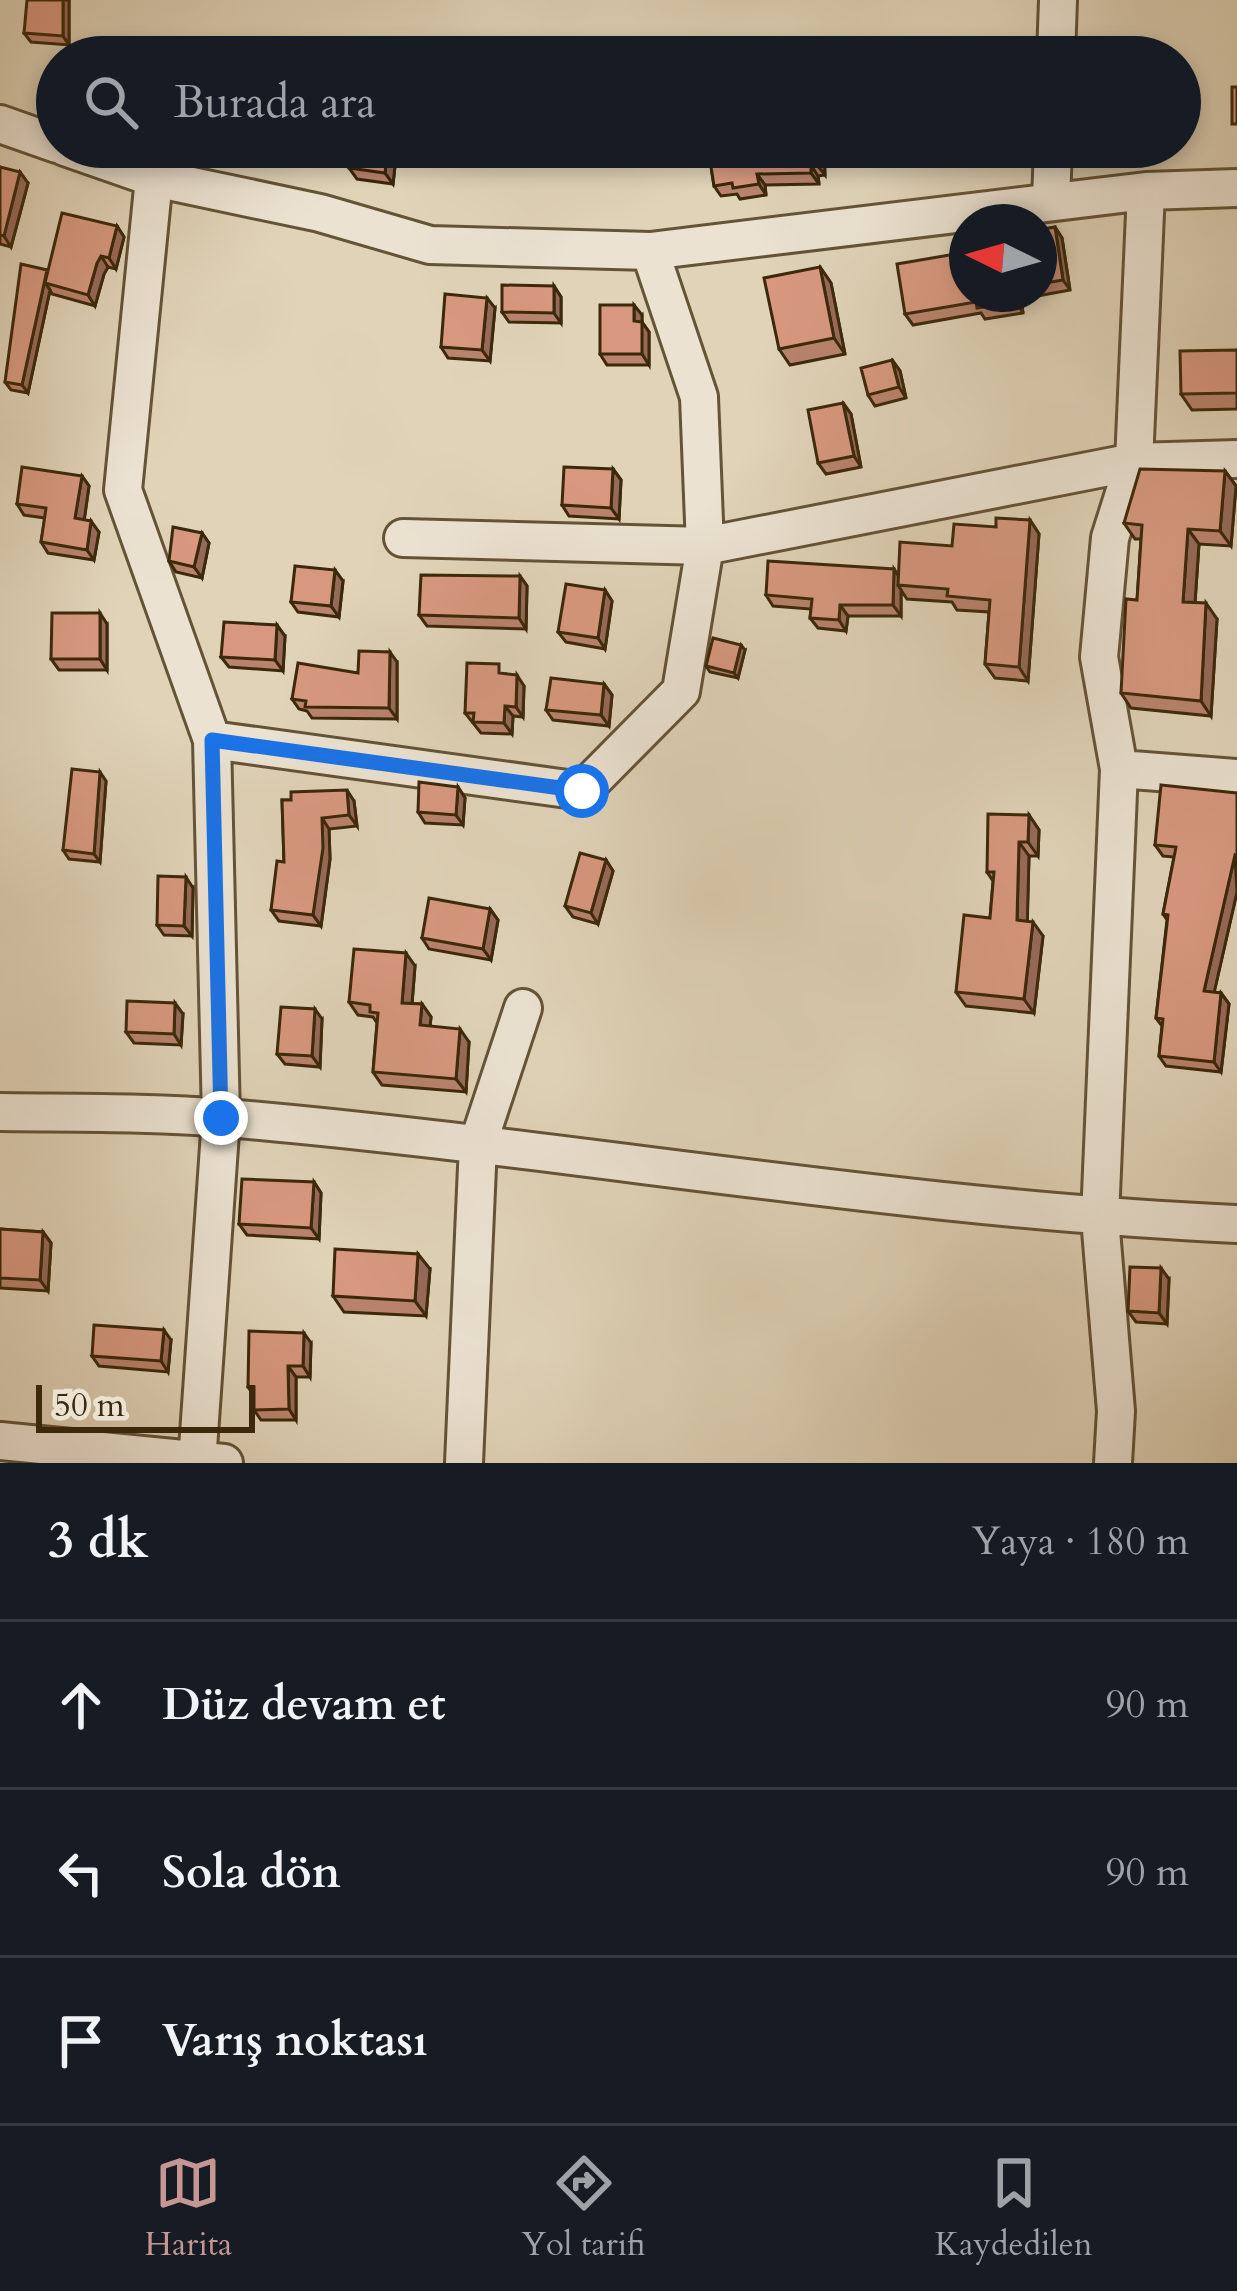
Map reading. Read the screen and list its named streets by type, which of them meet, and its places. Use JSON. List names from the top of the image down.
{
  "scale_bar": "50 m",
  "north": "left",
  "page": {
    "search": "Burada ara",
    "scale": "50 m",
    "heading": ["3 dk", "Yaya · 180 m"],
    "list": [
      ["Düz devam et", "90 m"],
      ["Sola dön", "90 m"],
      "Varış noktası"
    ],
    "nav": ["Harita", "Yol tarifi", "Kaydedilen"]
  }
}
